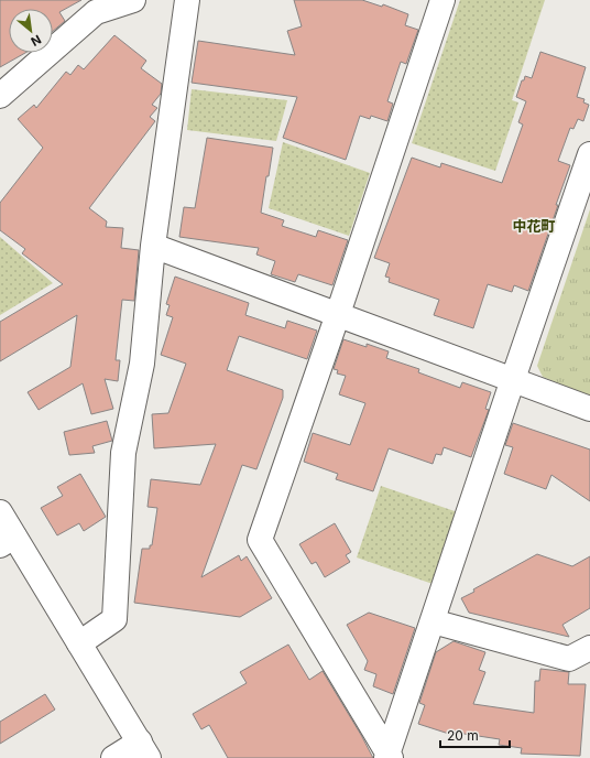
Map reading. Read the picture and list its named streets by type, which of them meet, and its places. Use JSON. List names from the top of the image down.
{
  "districts": ["中花町"],
  "scale_bar": "20 m",
  "north": "bottom right"
}
